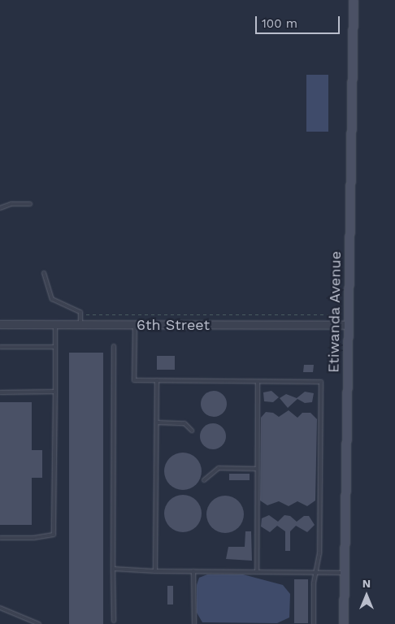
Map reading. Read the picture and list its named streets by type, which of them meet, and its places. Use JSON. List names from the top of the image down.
{
  "streets": {
    "main road": ["Etiwanda Avenue"],
    "street": ["6th Street"]
  },
  "crossings": [
    ["Etiwanda Avenue", "6th Street"]
  ],
  "scale_bar": "100 m",
  "north": "top"
}
